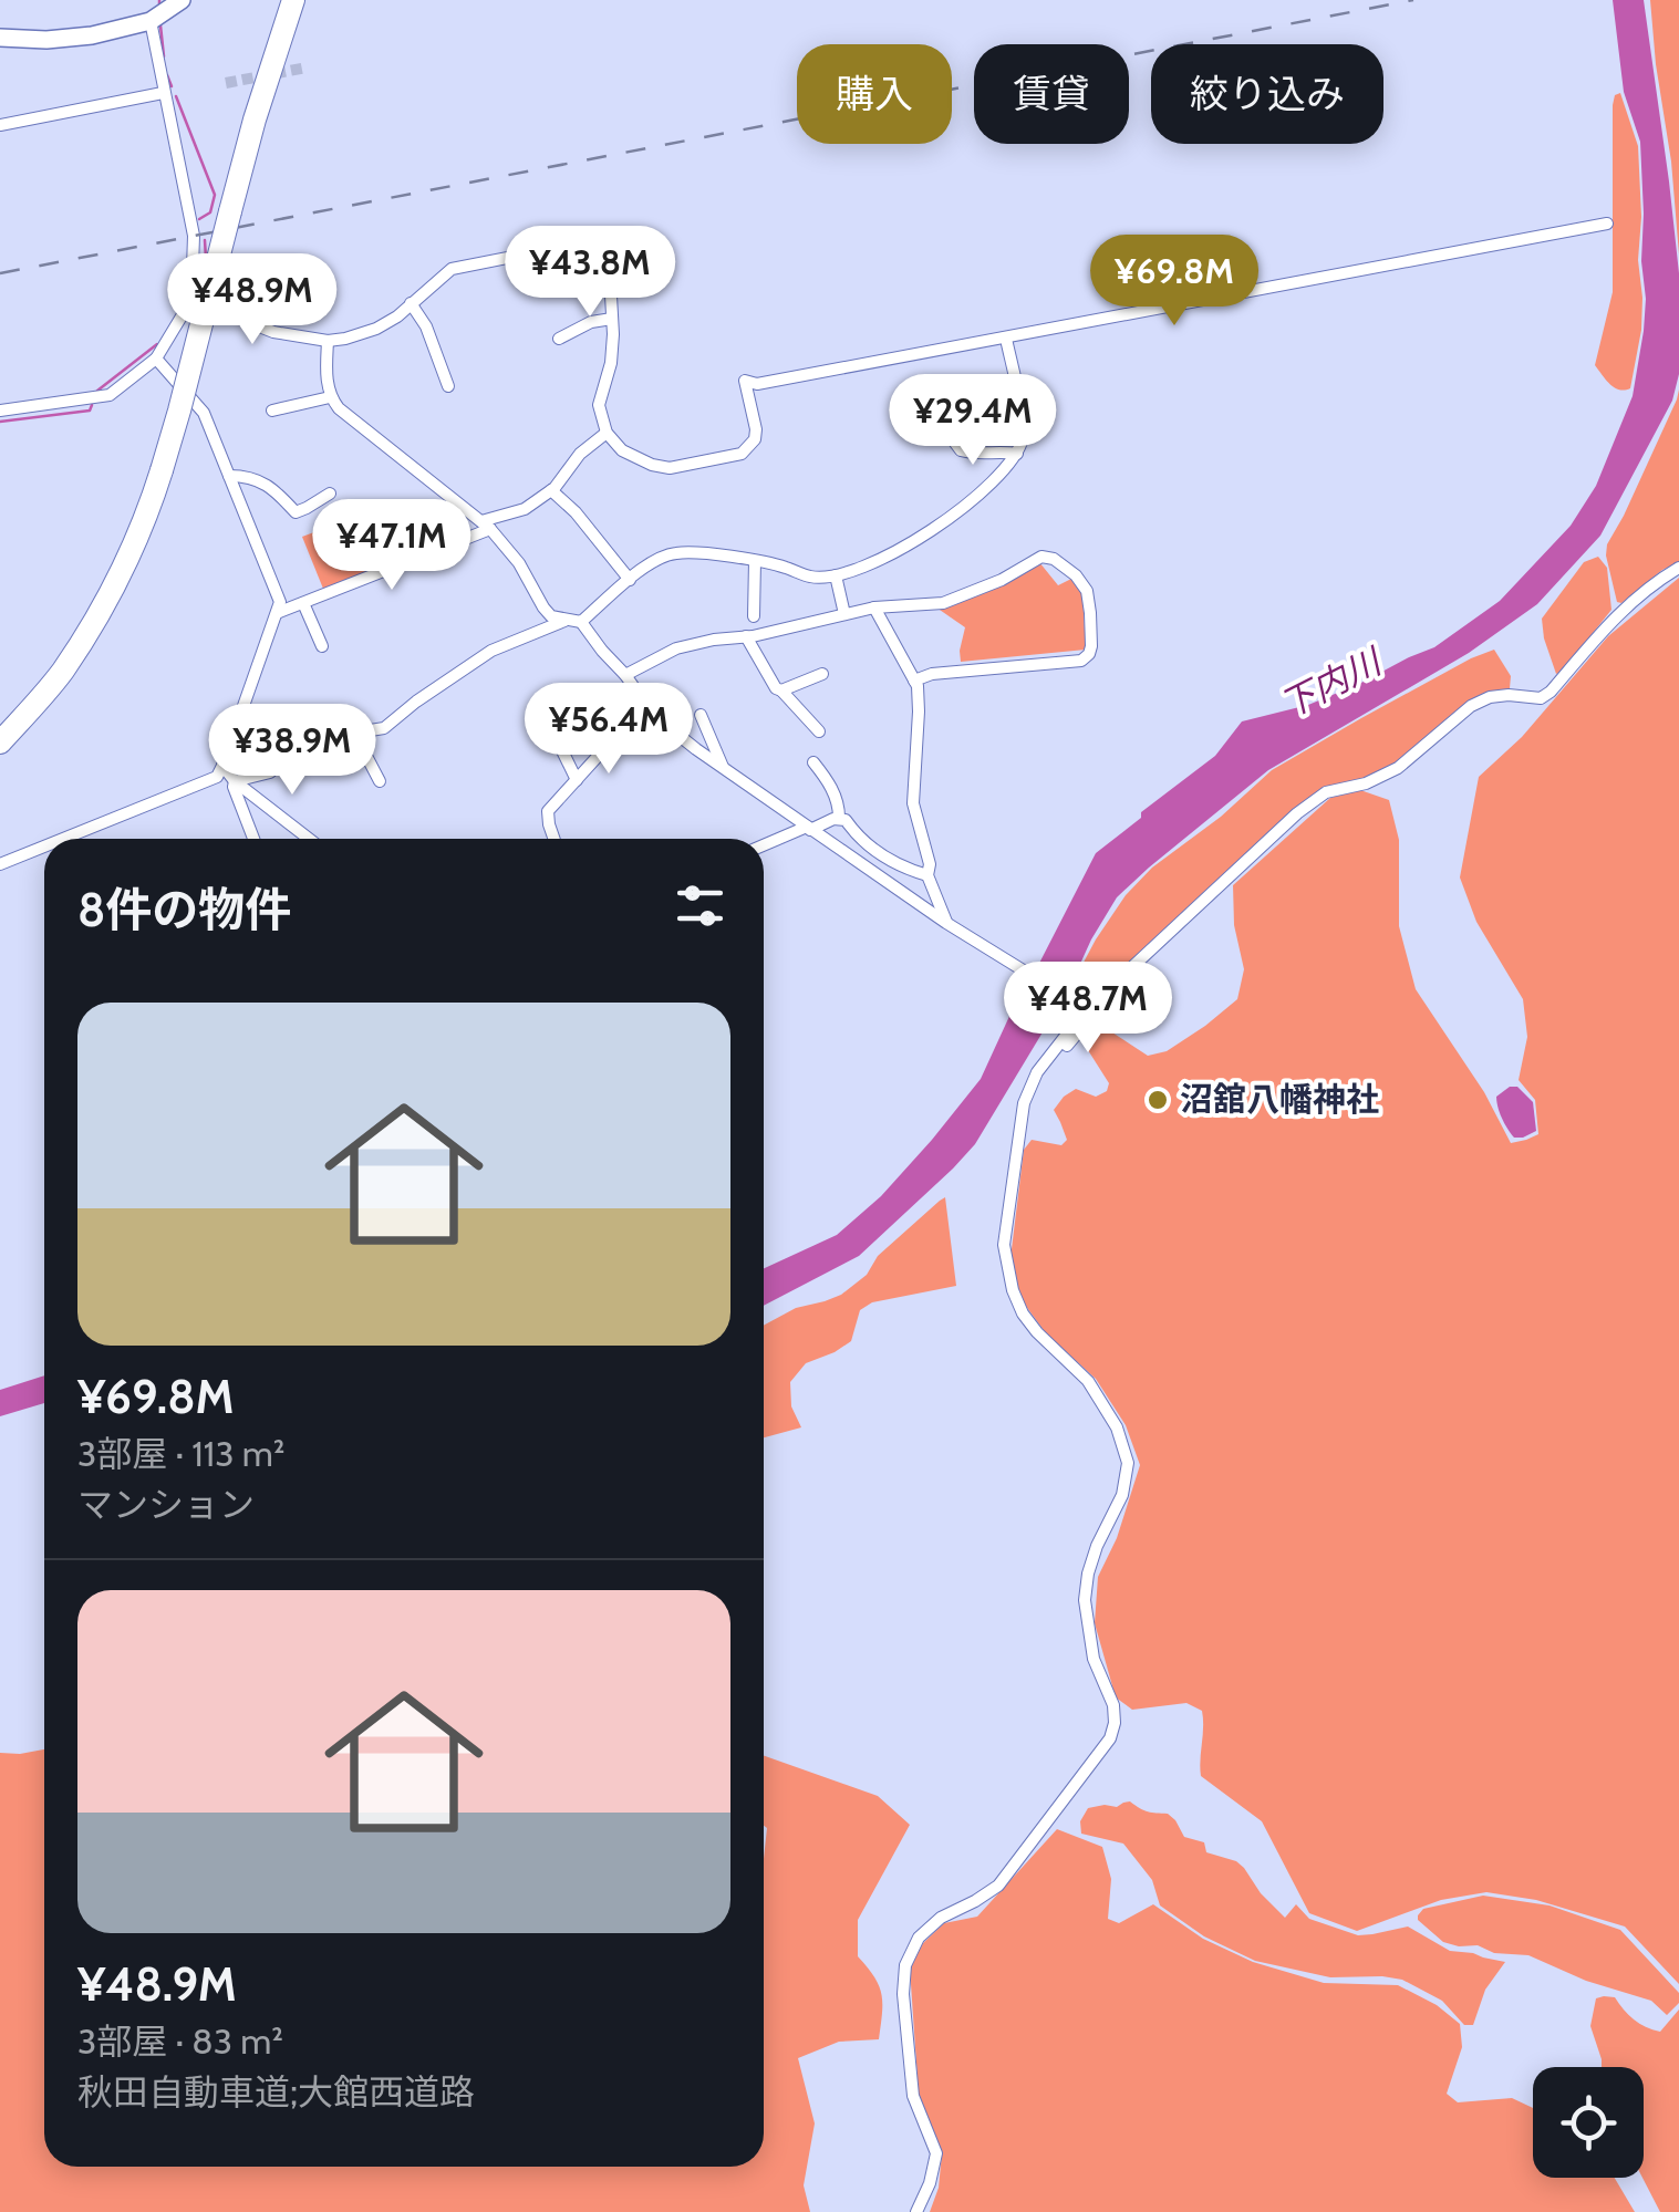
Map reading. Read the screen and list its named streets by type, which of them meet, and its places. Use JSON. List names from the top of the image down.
{
  "water": ["下内川"],
  "places": ["沼舘八幡神社"],
  "page": {
    "chip": ["購入", "賃貸", "絞り込み"],
    "price": [
      "¥43.8M",
      "¥69.8M",
      "¥48.9M",
      "¥29.4M",
      "¥47.1M",
      "¥56.4M",
      "¥38.9M",
      "¥48.7M"
    ],
    "heading": "8件の物件",
    "list": [
      {
        "name": "¥69.8M",
        "note": "3部屋 · 113 m² · マンション"
      },
      {
        "name": "¥48.9M",
        "note": "3部屋 · 83 m² · 秋田自動車道;大館西道路"
      }
    ]
  }
}
